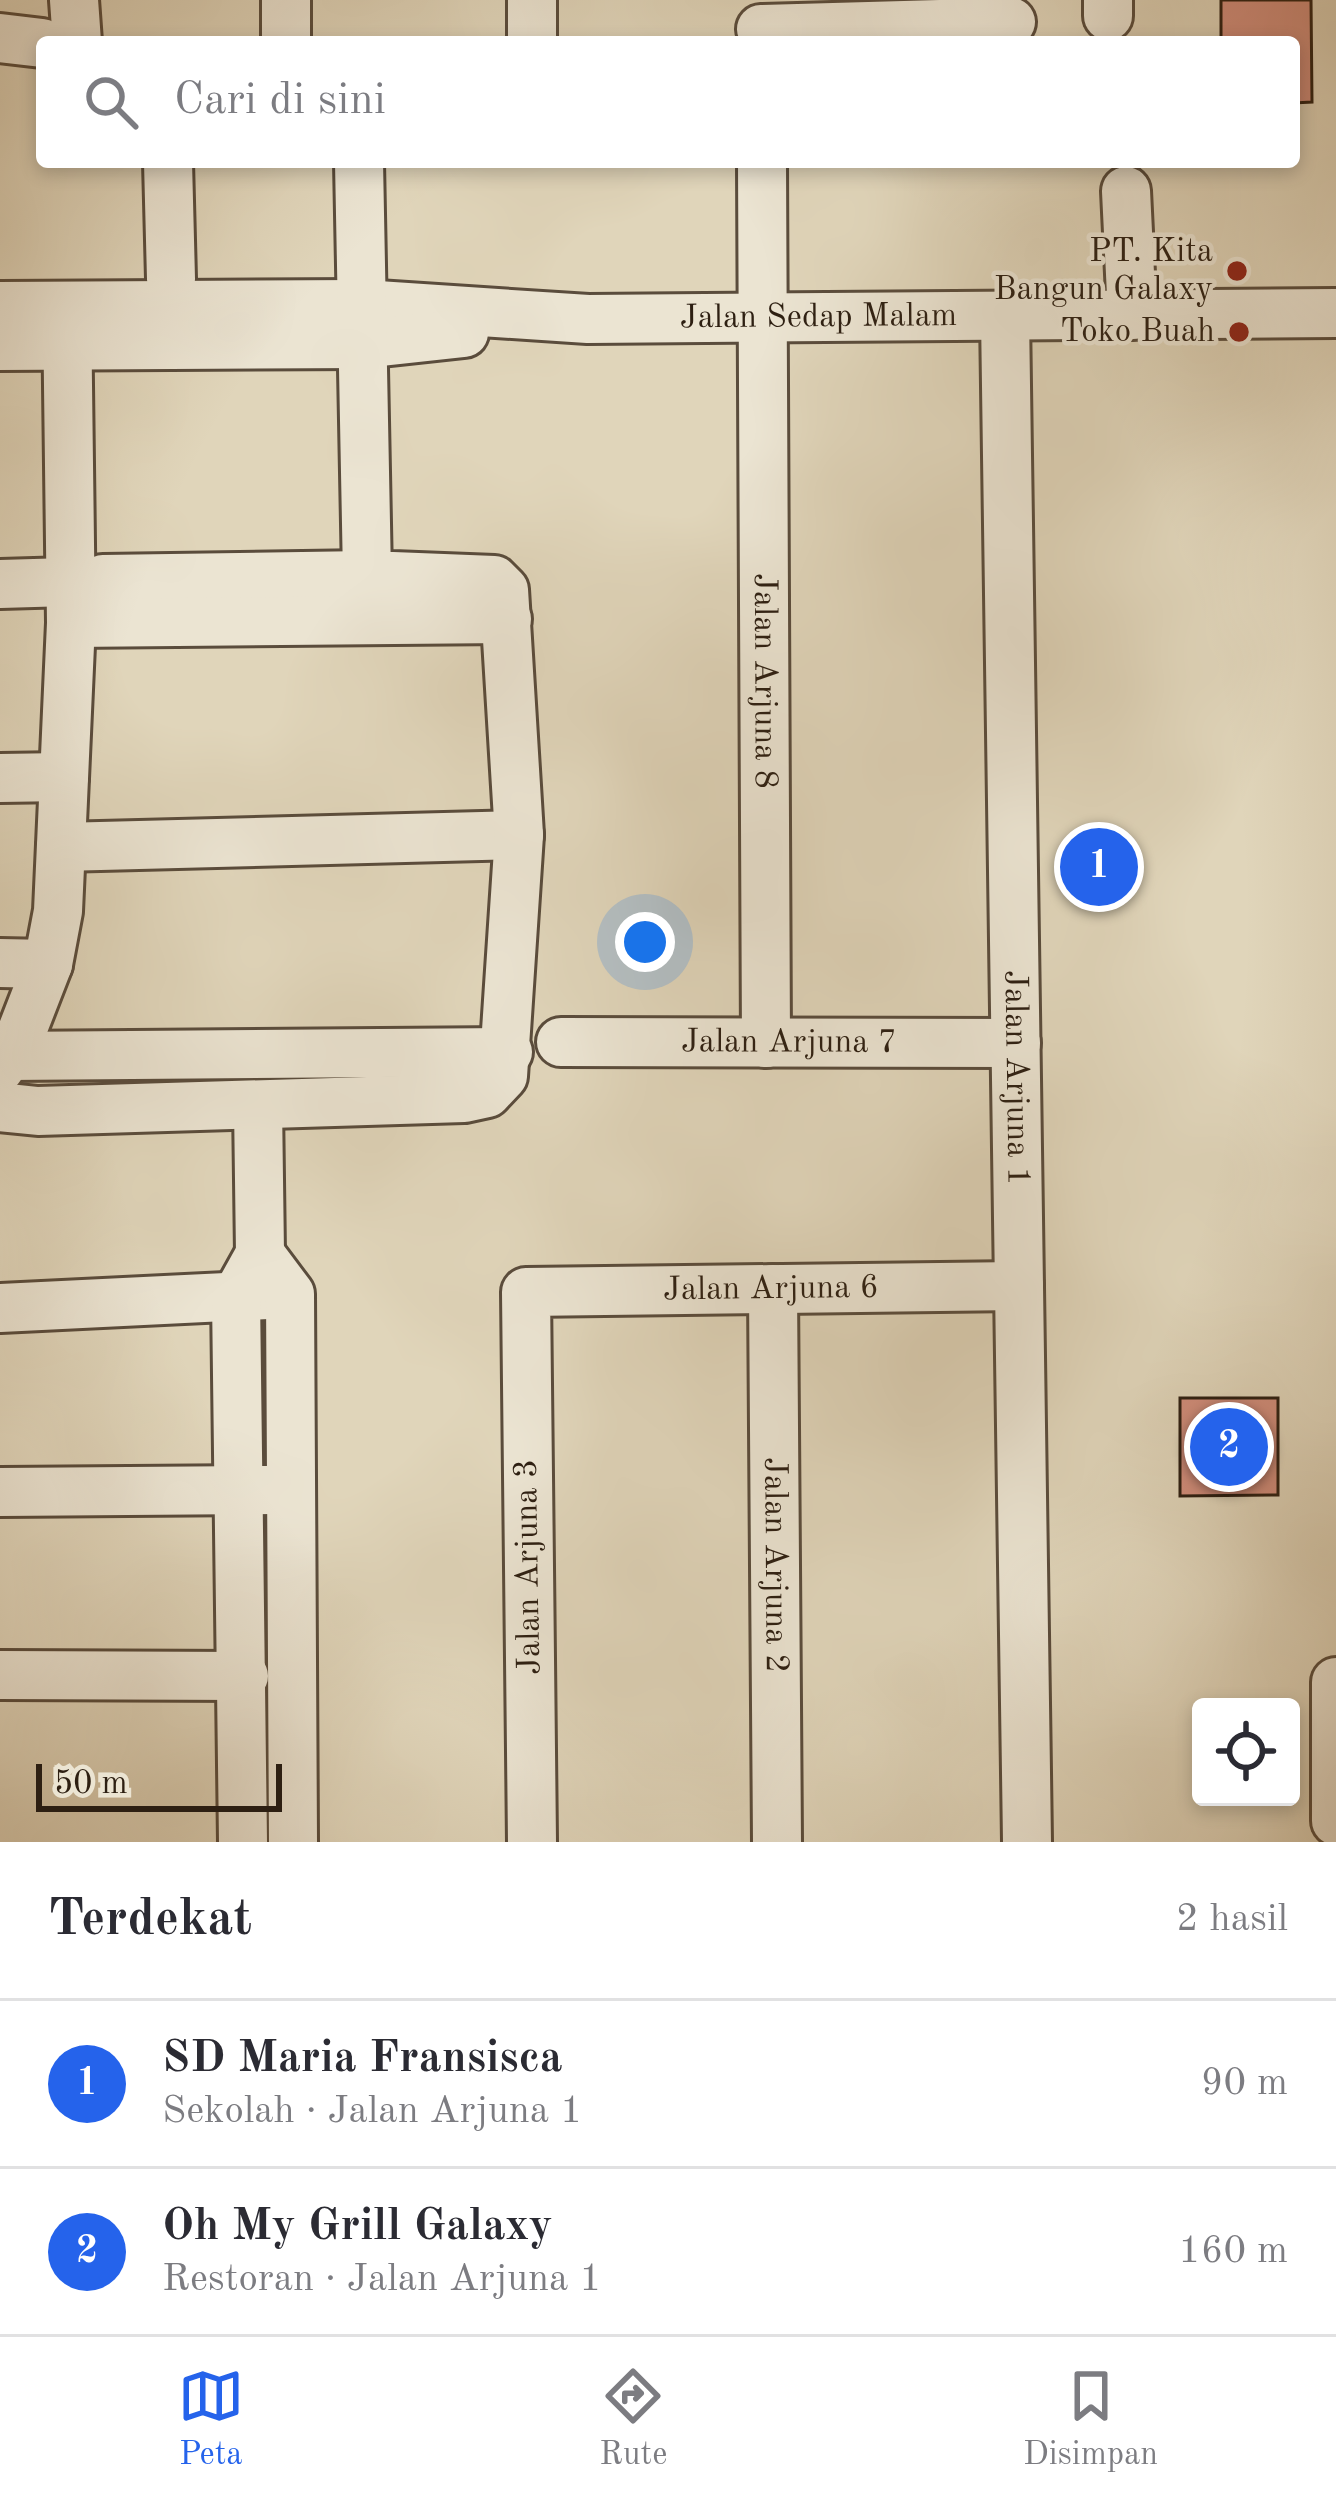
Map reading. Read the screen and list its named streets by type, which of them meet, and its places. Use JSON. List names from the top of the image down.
{
  "streets": {
    "street": [
      "Jalan Sedap Malam",
      "Jalan Arjuna 8",
      "Jalan Arjuna 7",
      "Jalan Arjuna 1",
      "Jalan Arjuna 6",
      "Jalan Arjuna 2",
      "Jalan Arjuna 3"
    ]
  },
  "crossings": [
    ["Jalan Sedap Malam", "Jalan Arjuna 8"],
    ["Jalan Sedap Malam", "Jalan Arjuna 1"],
    ["Jalan Arjuna 8", "Jalan Arjuna 7"],
    ["Jalan Arjuna 7", "Jalan Arjuna 1"],
    ["Jalan Arjuna 1", "Jalan Arjuna 6"],
    ["Jalan Arjuna 6", "Jalan Arjuna 2"],
    ["Jalan Arjuna 6", "Jalan Arjuna 3"]
  ],
  "places": ["PT. Kita Bangun Galaxy", "Toko Buah"],
  "scale_bar": "50 m",
  "page": {
    "search": "Cari di sini",
    "pins": ["1", "2"],
    "scale": "50 m",
    "heading": ["Terdekat", "2 hasil"],
    "list": [
      {
        "mark": "1",
        "name": "SD Maria Fransisca",
        "note": "Sekolah · Jalan Arjuna 1",
        "value": "90 m"
      },
      {
        "mark": "2",
        "name": "Oh My Grill Galaxy",
        "note": "Restoran · Jalan Arjuna 1",
        "value": "160 m"
      }
    ],
    "nav": ["Peta", "Rute", "Disimpan"]
  }
}
